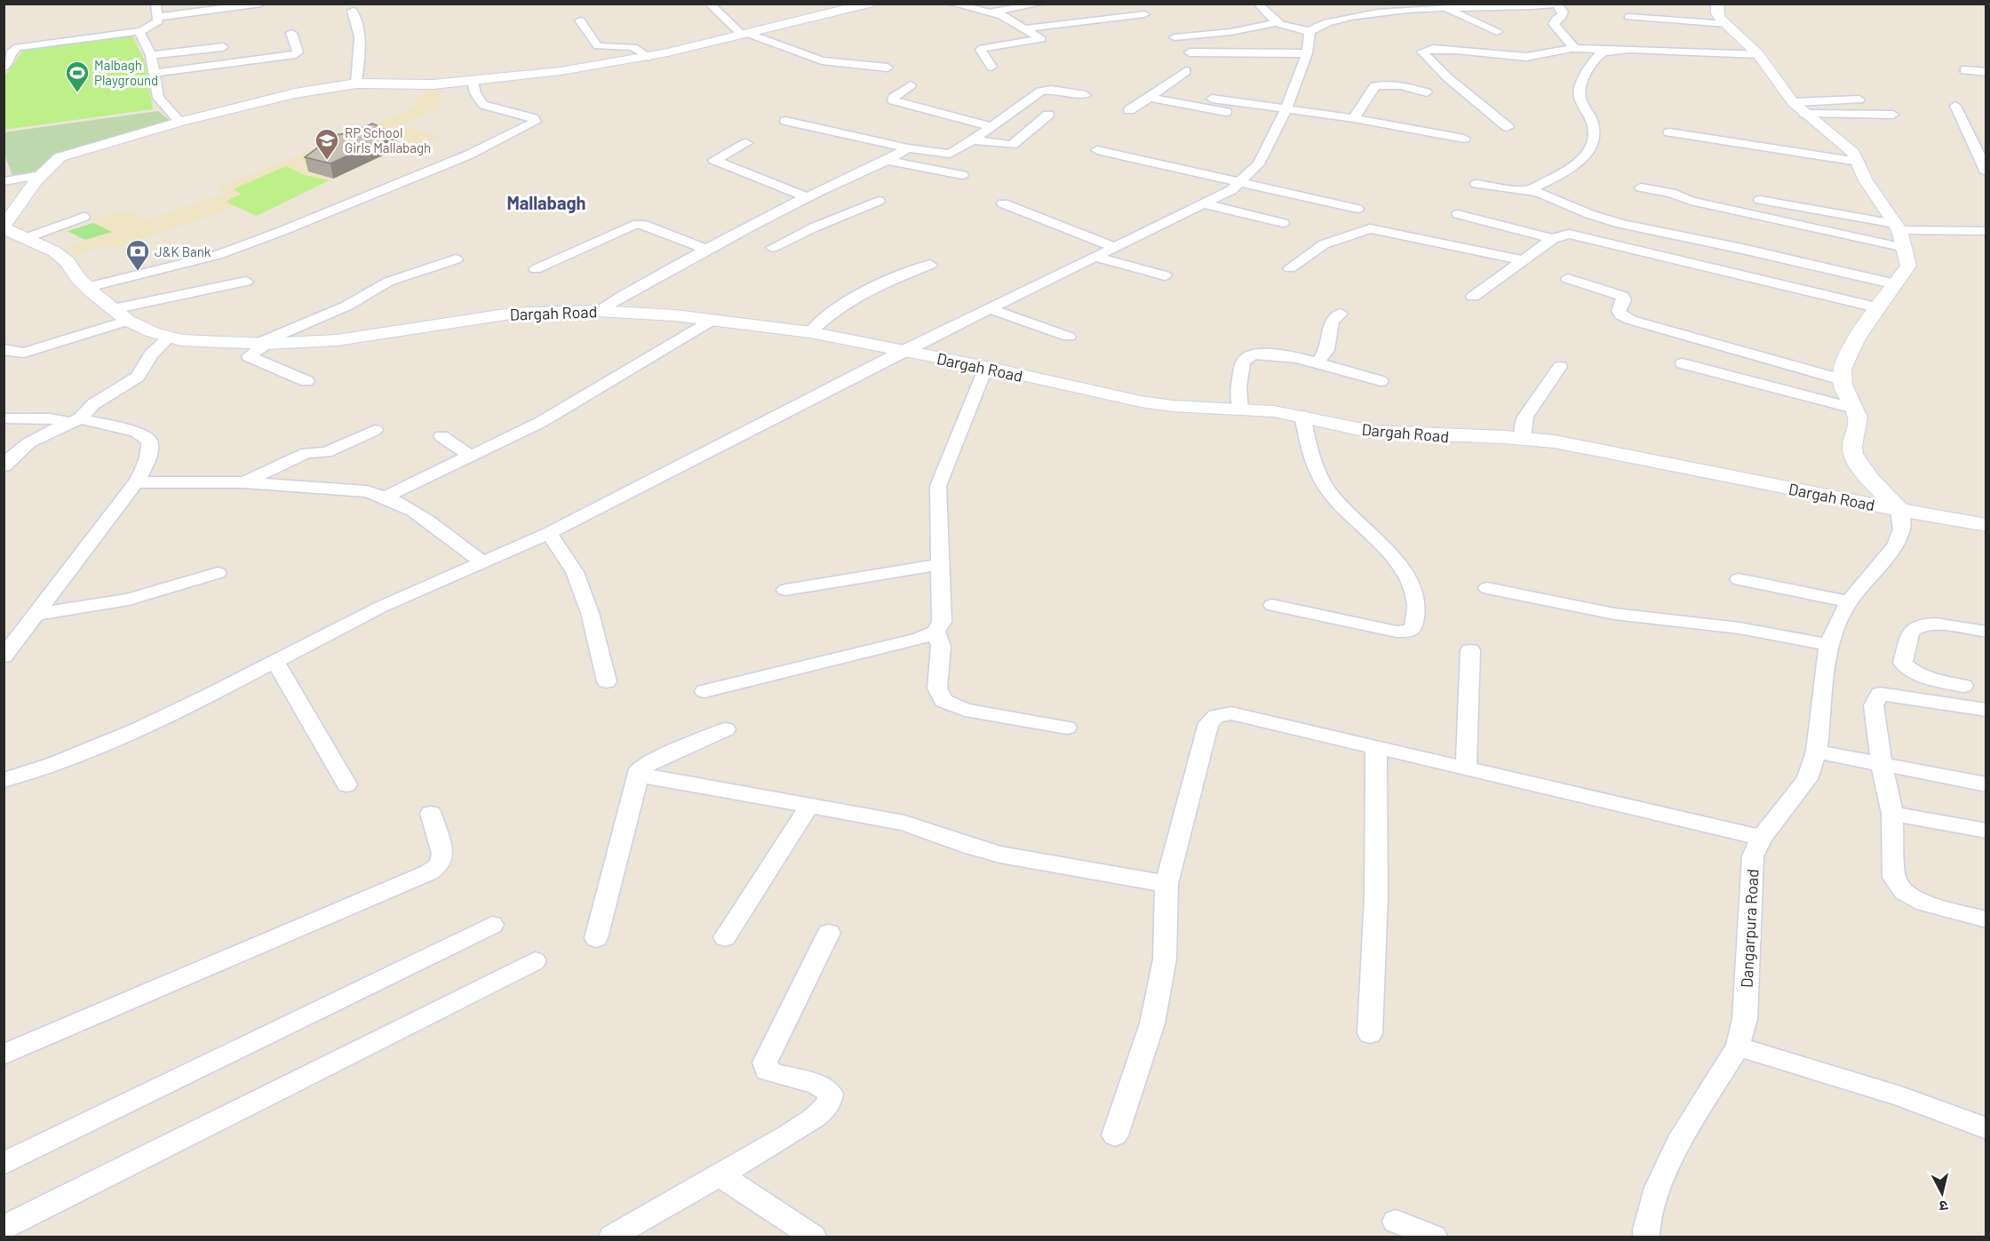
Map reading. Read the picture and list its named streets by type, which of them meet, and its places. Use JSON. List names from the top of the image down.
{
  "streets": {
    "street": ["Dargah Road", "Dangarpura Road"]
  },
  "crossings": [
    ["Dargah Road", "Dangarpura Road"]
  ],
  "districts": ["Mallabagh"],
  "places": {
    "sports": ["Malbagh Playground"],
    "school or university": ["RP School Girls Mallabagh"],
    "bank": ["J&K Bank"]
  },
  "north": "bottom"
}
